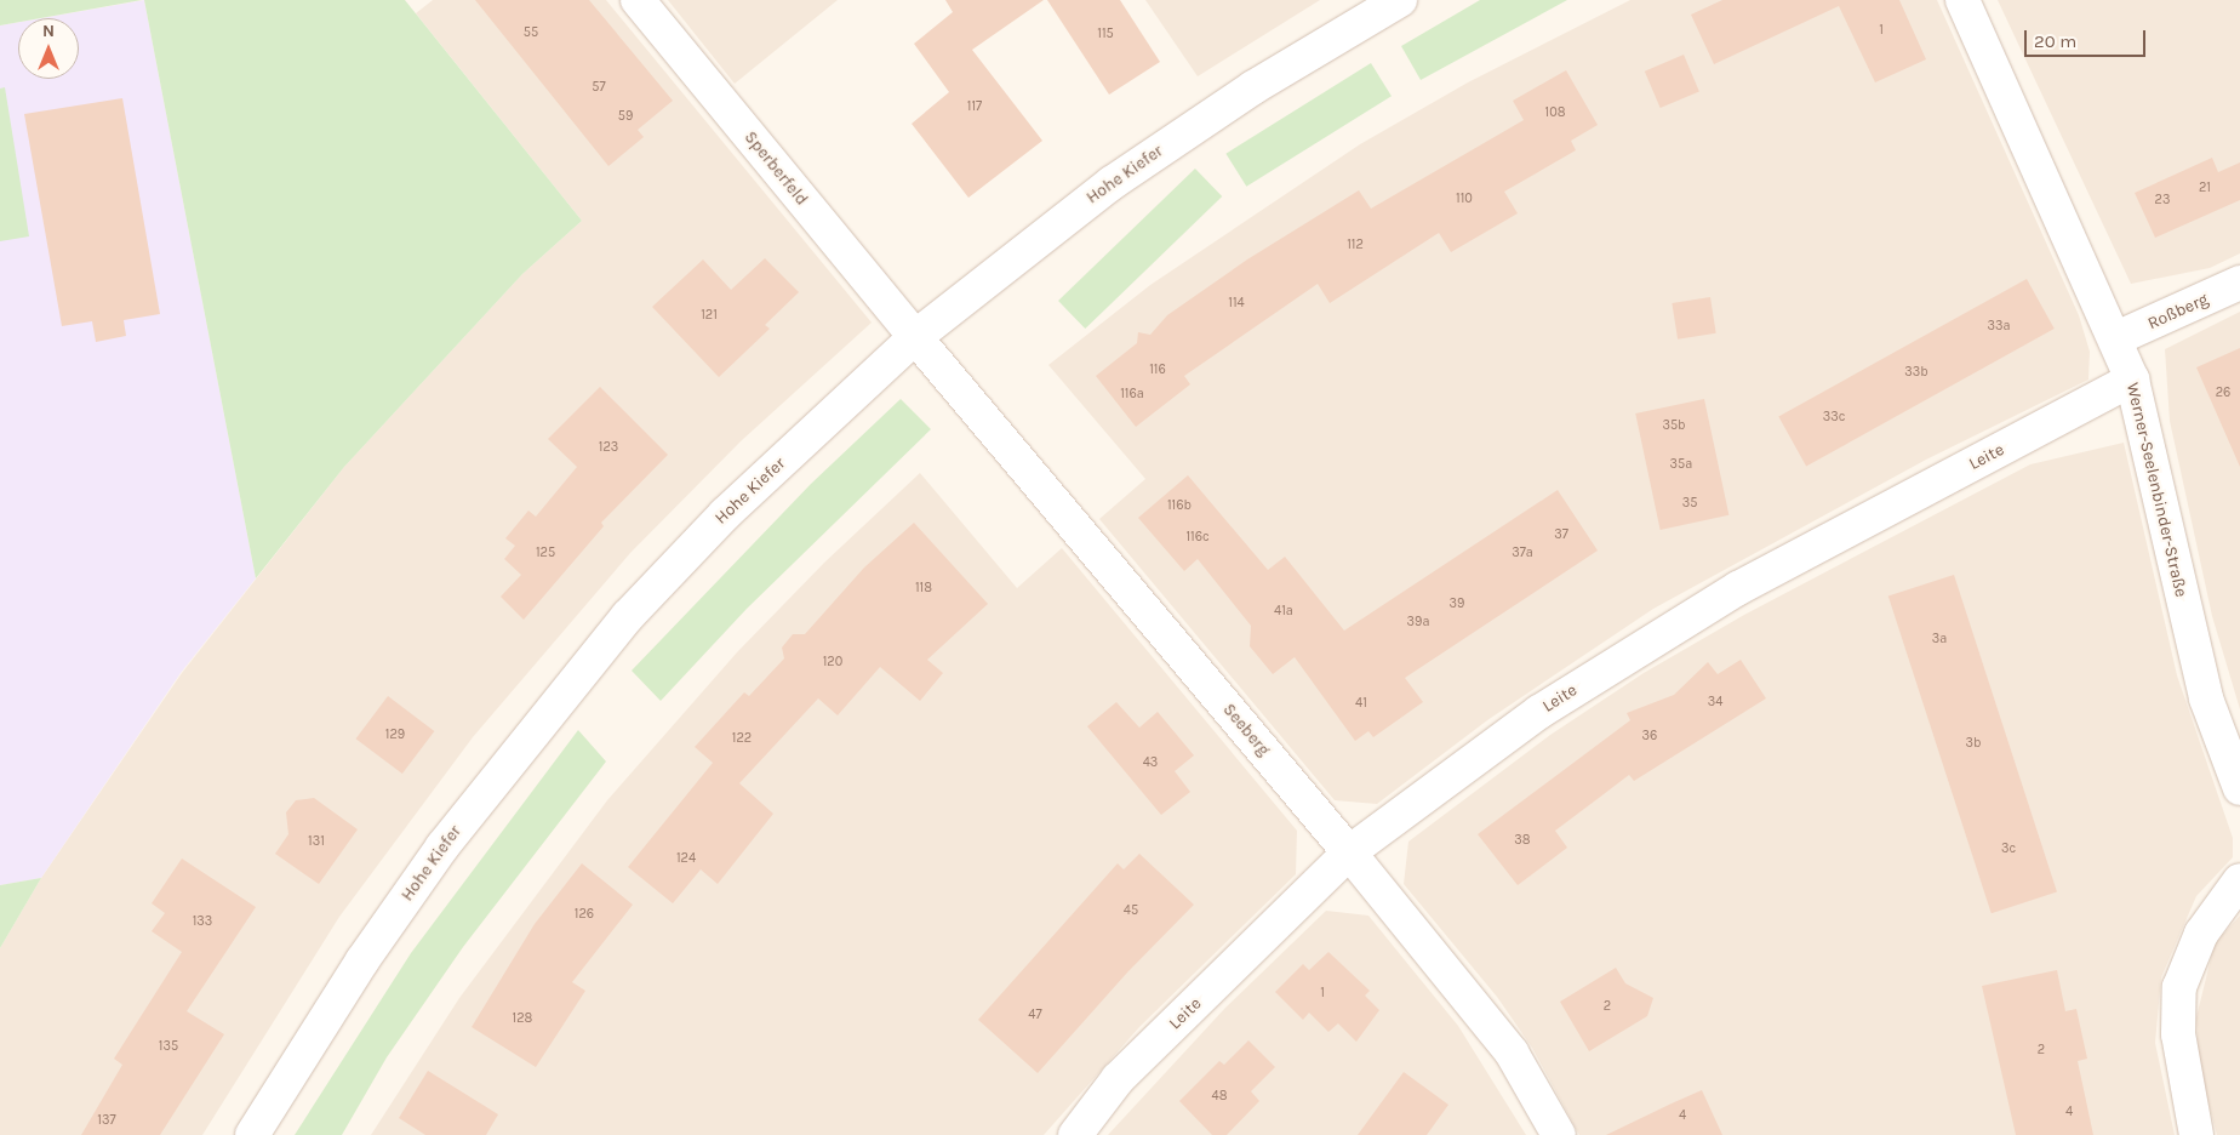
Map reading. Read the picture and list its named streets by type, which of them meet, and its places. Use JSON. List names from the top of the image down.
{
  "streets": {
    "street": [
      "Sperberfeld",
      "Hohe Kiefer",
      "Roßberg",
      "Leite",
      "Werner-Seelenbinder-Straße",
      "Seeberg"
    ]
  },
  "crossings": [
    ["Sperberfeld", "Hohe Kiefer"],
    ["Sperberfeld", "Seeberg"],
    ["Hohe Kiefer", "Seeberg"],
    ["Roßberg", "Werner-Seelenbinder-Straße"],
    ["Leite", "Werner-Seelenbinder-Straße"],
    ["Leite", "Seeberg"]
  ],
  "house_numbers": [
    "1",
    "55",
    "115",
    "57",
    "117",
    "108",
    "59",
    "21",
    "110",
    "23",
    "112",
    "114",
    "121",
    "33a",
    "116",
    "33b",
    "26",
    "116a",
    "33c",
    "35b",
    "123",
    "35a",
    "35",
    "116b",
    "37",
    "116c",
    "125",
    "37a",
    "118",
    "39",
    "41a",
    "39a",
    "3a",
    "120",
    "34",
    "41",
    "129",
    "36",
    "122",
    "3b",
    "43",
    "38",
    "131",
    "3c",
    "124",
    "45",
    "126",
    "133",
    "1",
    "2",
    "47",
    "128",
    "135",
    "2",
    "48",
    "4",
    "4",
    "137"
  ],
  "scale_bar": "20 m",
  "north": "top"
}
